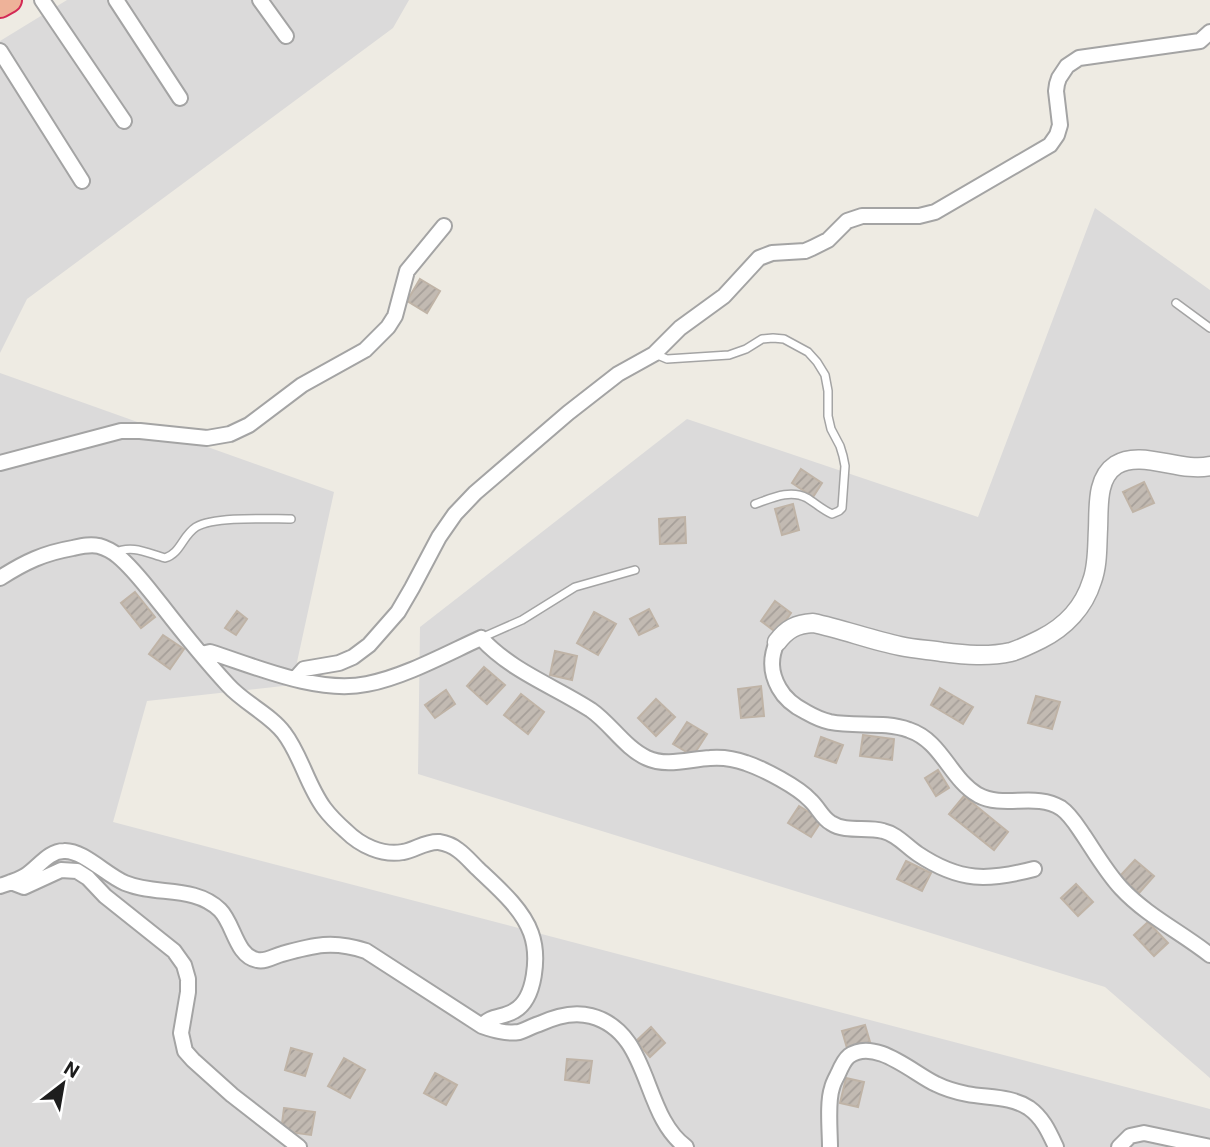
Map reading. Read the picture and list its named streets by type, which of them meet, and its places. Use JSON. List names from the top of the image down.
{
  "north": "top right"
}
